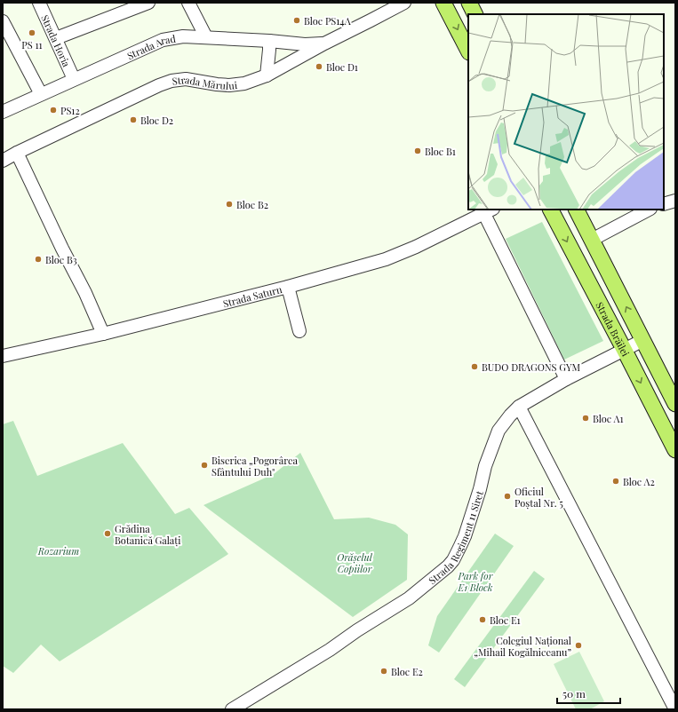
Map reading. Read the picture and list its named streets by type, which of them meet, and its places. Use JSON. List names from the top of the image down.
{
  "streets": {
    "main road": ["Strada Brăilei"],
    "street": [
      "Strada Horia",
      "Strada Arad",
      "Strada Mărului",
      "Strada Saturn",
      "Strada Regiment 11 Siret"
    ]
  },
  "crossings": [
    ["Strada Horia", "Strada Arad"],
    ["Strada Arad", "Strada Mărului"],
    ["Strada Brăilei", "Strada Regiment 11 Siret"]
  ],
  "parks": ["Rozarium", "Orășelul Copiilor", "Park for E1 Block"],
  "places": [
    "Bloc PS14A",
    "PS 11",
    "Bloc D1",
    "PS12",
    "Bloc D2",
    "Bloc B1",
    "Bloc B2",
    "Bloc B3",
    "BUDO DRAGONS GYM",
    "Bloc A1",
    "Biserica „Pogorârea Sfântului Duh\"",
    "Bloc A2",
    "Oficiul Poștal Nr. 5",
    "Grădina Botanică Galați",
    "Bloc E1",
    "Colegiul Național „Mihail Kogălniceanu”",
    "Bloc E2"
  ],
  "scale_bar": "50 m"
}
